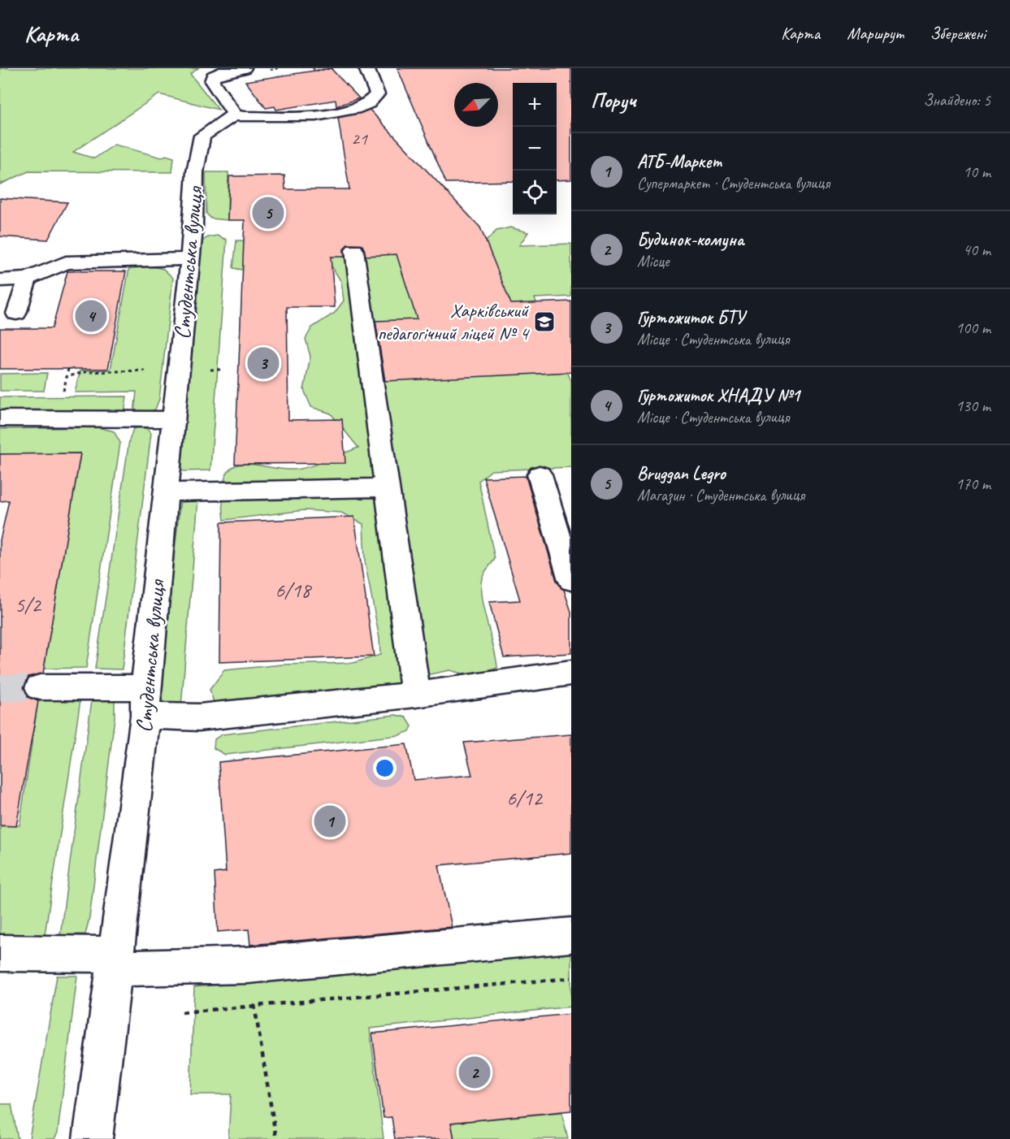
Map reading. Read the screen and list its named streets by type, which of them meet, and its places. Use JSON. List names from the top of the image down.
{
  "streets": {
    "street": ["Студентська вулиця"]
  },
  "places": {
    "school or university": ["Харківський педагогічний ліцей № 4"]
  },
  "house_numbers": [
    "21",
    "6/18",
    "5/2",
    "6/12"
  ],
  "north": "bottom left",
  "page": {
    "header": "Карта",
    "nav": ["Карта", "Маршрут", "Збережені"],
    "heading": ["Поруч", "Знайдено: 5"],
    "map_buttons": ["+", "−"],
    "list": [
      {
        "mark": "1",
        "name": "АТБ-Маркет",
        "note": "Супермаркет · Студентська вулиця",
        "value": "10 m"
      },
      {
        "mark": "2",
        "name": "Будинок-комуна",
        "note": "Місце",
        "value": "40 m"
      },
      {
        "mark": "3",
        "name": "Гуртожиток БТУ",
        "note": "Місце · Студентська вулиця",
        "value": "100 m"
      },
      {
        "mark": "4",
        "name": "Гуртожиток ХНАДУ №1",
        "note": "Місце · Студентська вулиця",
        "value": "130 m"
      },
      {
        "mark": "5",
        "name": "Bruggan Legro",
        "note": "Магазин · Студентська вулиця",
        "value": "170 m"
      }
    ],
    "pins": [
      "5",
      "4",
      "3",
      "1",
      "2"
    ]
  }
}
